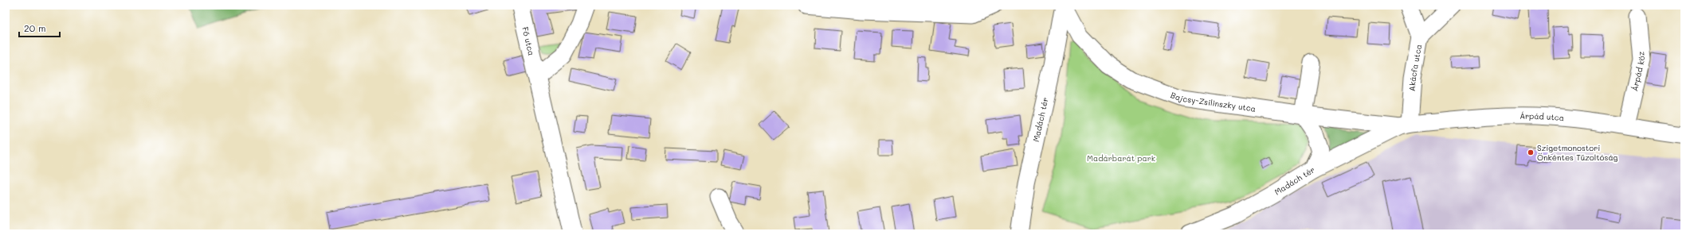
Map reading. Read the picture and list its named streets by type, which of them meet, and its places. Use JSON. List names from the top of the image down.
{
  "streets": {
    "main road": ["Fő utca"],
    "street": [
      "Akácfa utca",
      "Árpád köz",
      "Bajcsy-Zsilinszky utca",
      "Árpád utca",
      "Madách tér"
    ]
  },
  "crossings": [
    ["Akácfa utca", "Bajcsy-Zsilinszky utca"],
    ["Akácfa utca", "Árpád utca"],
    ["Akácfa utca", "Madách tér"],
    ["Árpád köz", "Árpád utca"],
    ["Bajcsy-Zsilinszky utca", "Árpád utca"],
    ["Bajcsy-Zsilinszky utca", "Madách tér"],
    ["Árpád utca", "Madách tér"]
  ],
  "parks": ["Madárbarát park"],
  "places": ["Szigetmonostori Önkéntes Tűzoltóság"],
  "scale_bar": "20 m"
}
